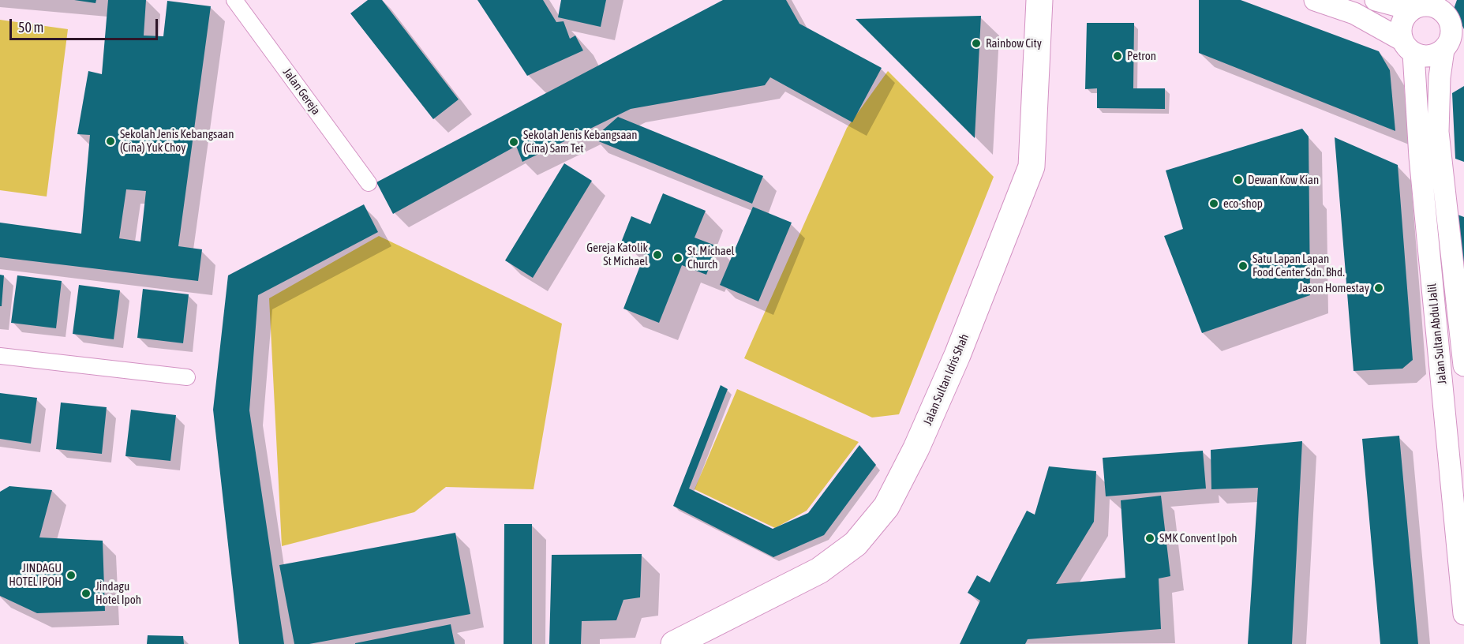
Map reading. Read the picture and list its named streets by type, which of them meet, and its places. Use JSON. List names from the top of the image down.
{
  "streets": {
    "highway": ["Jalan Sultan Idris Shah"],
    "street": ["Jalan Gereja", "Jalan Sultan Abdul Jalil"]
  },
  "places": [
    "Rainbow City",
    "Petron",
    "Sekolah Jenis Kebangsaan (Cina) Yuk Choy",
    "Sekolah Jenis Kebangsaan (Cina) Sam Tet",
    "Dewan Kow Kian",
    "eco-shop",
    "Gereja Katolik St Michael",
    "St. Michael Church",
    "Satu Lapan Lapan Food Center Sdn. Bhd.",
    "Jason Homestay",
    "SMK Convent Ipoh",
    "JINDAGU HOTEL IPOH",
    "Jindagu Hotel Ipoh"
  ],
  "scale_bar": "50 m"
}
